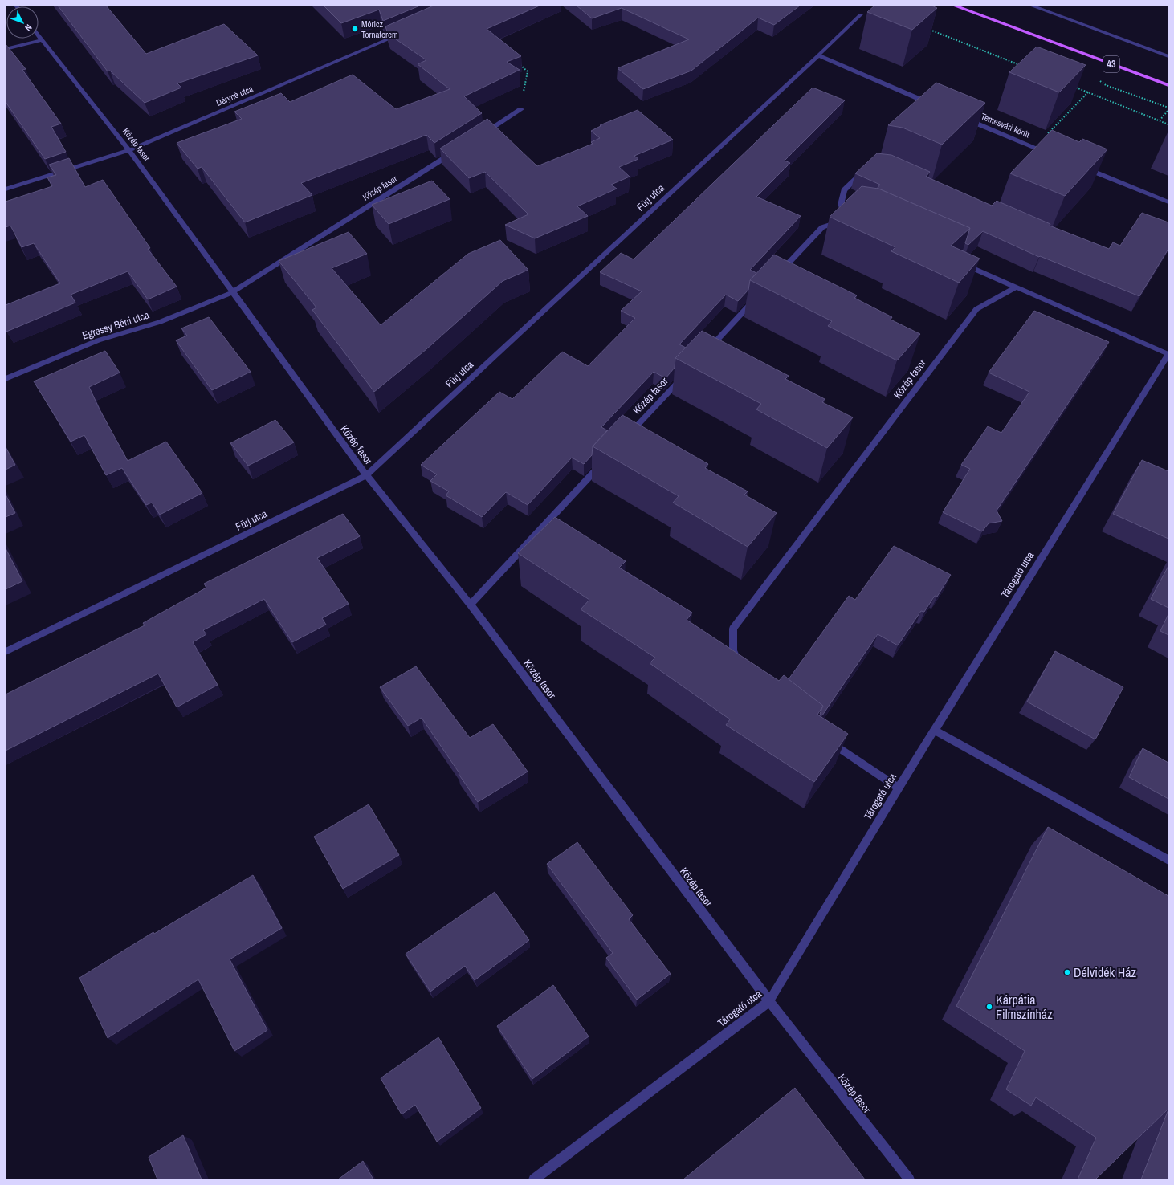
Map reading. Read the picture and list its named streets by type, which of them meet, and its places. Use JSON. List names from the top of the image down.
{
  "streets": {
    "main road": ["43"],
    "street": [
      "Déryné utca",
      "Temesvári körút",
      "Közép fasor",
      "Fürj utca",
      "Egressy Béni utca",
      "Tárogató utca"
    ]
  },
  "crossings": [
    ["Déryné utca", "Közép fasor"],
    ["Közép fasor", "Fürj utca"],
    ["Közép fasor", "Egressy Béni utca"],
    ["Közép fasor", "Tárogató utca"]
  ],
  "places": ["Móricz Tornaterem", "Délvidék Ház", "Kárpátia Filmszínház"],
  "north": "bottom right"
}
